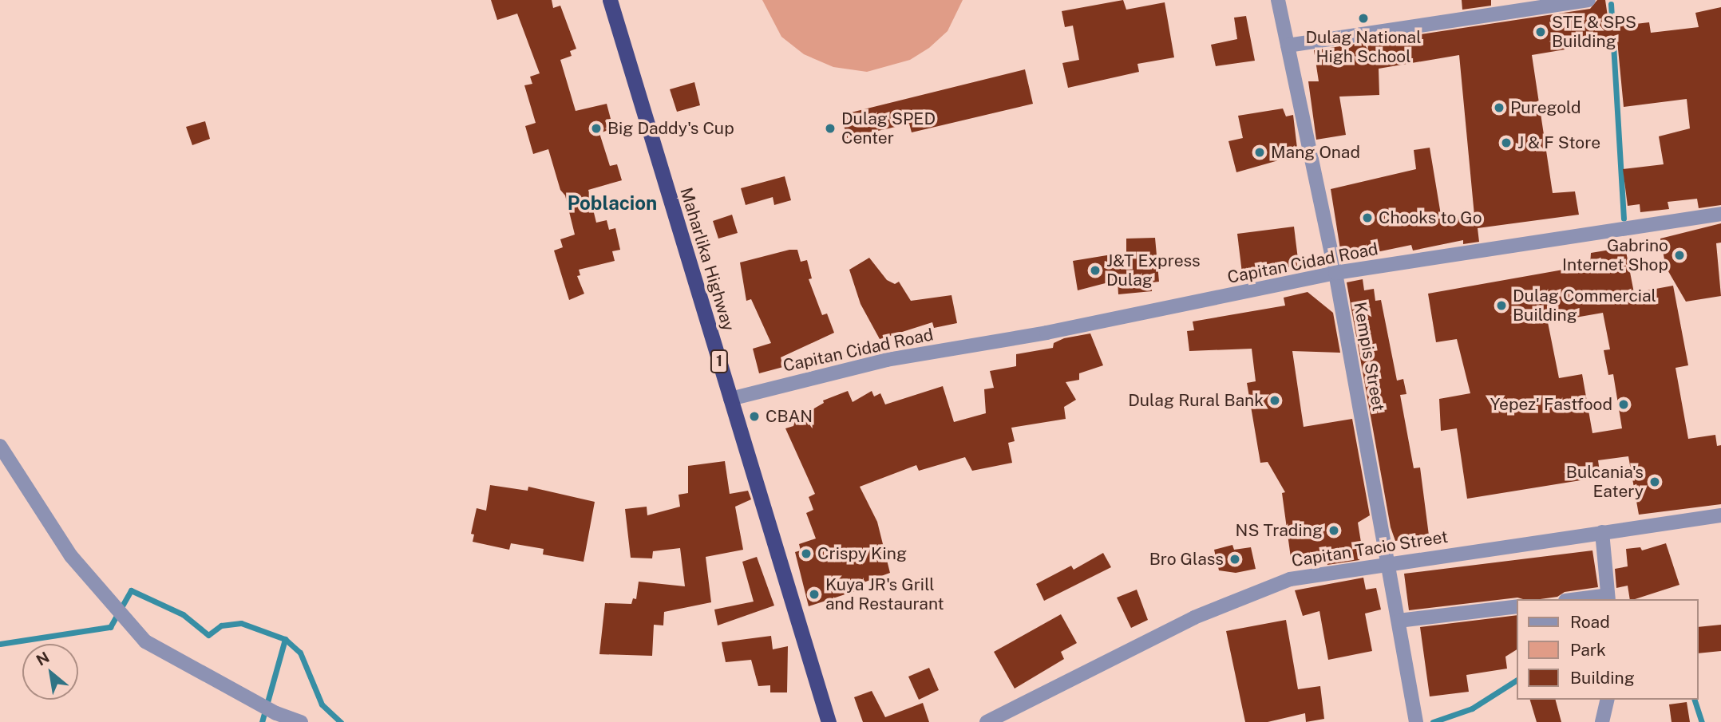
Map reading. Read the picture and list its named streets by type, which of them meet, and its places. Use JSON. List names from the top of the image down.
{
  "streets": {
    "highway": ["Maharlika Highway", "1"],
    "street": ["Capitan Cidad Road", "Kempis Street", "Capitan Tacio Street"]
  },
  "crossings": [
    ["Maharlika Highway", "Capitan Cidad Road"],
    ["Capitan Cidad Road", "Kempis Street"],
    ["Kempis Street", "Capitan Tacio Street"]
  ],
  "districts": ["Poblacion"],
  "places": [
    "Dulag National High School",
    "STE & SPS Building",
    "Puregold",
    "Big Daddy's Cup",
    "Dulag SPED Center",
    "J & F Store",
    "Mang Onad",
    "Chooks to Go",
    "Gabrino Internet Shop",
    "J&T Express Dulag",
    "Dulag Commercial Building",
    "Dulag Rural Bank",
    "Yepez' Fastfood",
    "CBAN",
    "Bulcania's Eatery",
    "NS Trading",
    "Crispy King",
    "Bro Glass",
    "Kuya JR's Grill and Restaurant"
  ],
  "legend": ["Road", "Park", "Building"],
  "north": "top left"
}
